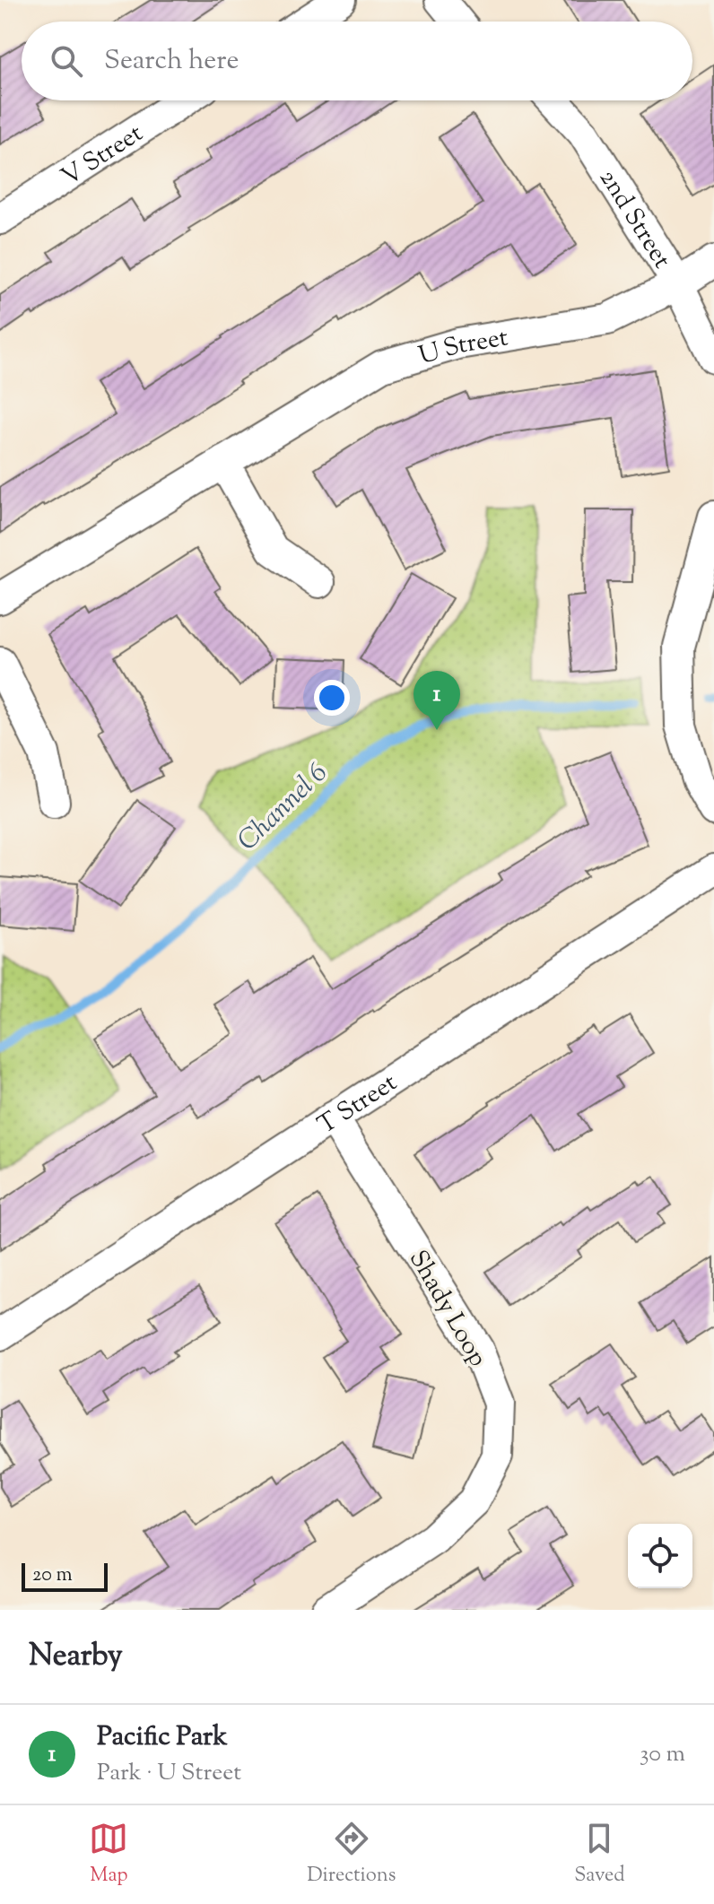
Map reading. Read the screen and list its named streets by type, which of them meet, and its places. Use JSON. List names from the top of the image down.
{
  "streets": {
    "street": [
      "V Street",
      "2nd Street",
      "U Street",
      "T Street",
      "Shady Loop"
    ]
  },
  "crossings": [
    ["2nd Street", "U Street"],
    ["T Street", "Shady Loop"]
  ],
  "water": ["Channel 6"],
  "scale_bar": "20 m",
  "page": {
    "search": "Search here",
    "pins": "1",
    "scale": "20 m",
    "heading": "Nearby",
    "list": [
      {
        "mark": "1",
        "name": "Pacific Park",
        "note": "Park · U Street",
        "value": "30 m"
      }
    ],
    "nav": ["Map", "Directions", "Saved"]
  }
}
